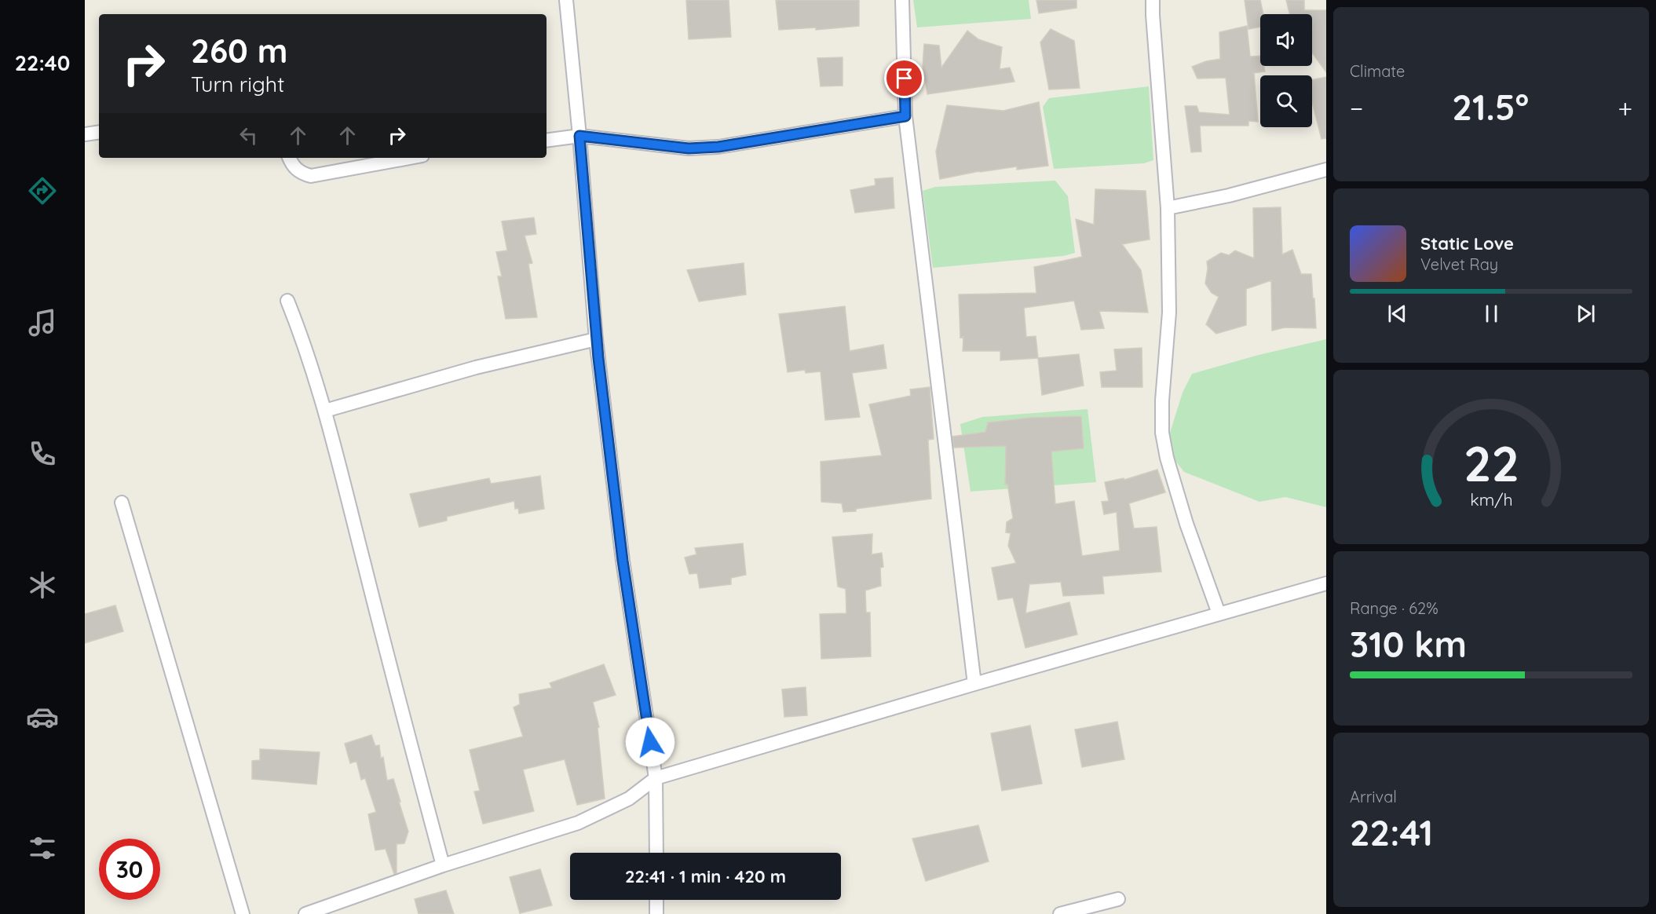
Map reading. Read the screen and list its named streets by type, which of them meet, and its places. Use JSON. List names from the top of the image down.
{
  "page": {
    "tabs": "22:40",
    "tile": [
      "Climate",
      ["Range · 62%", "310 km"],
      ["Arrival", "22:41"]
    ],
    "turn": ["260 m", "Turn right"],
    "heat": ["−", "21.5°", "+"],
    "song": ["Static Love", "Velvet Ray"],
    "limit": "30",
    "trip": "22:41 · 1 min · 420 m",
    "gauge": ["22", "km/h"]
  }
}
